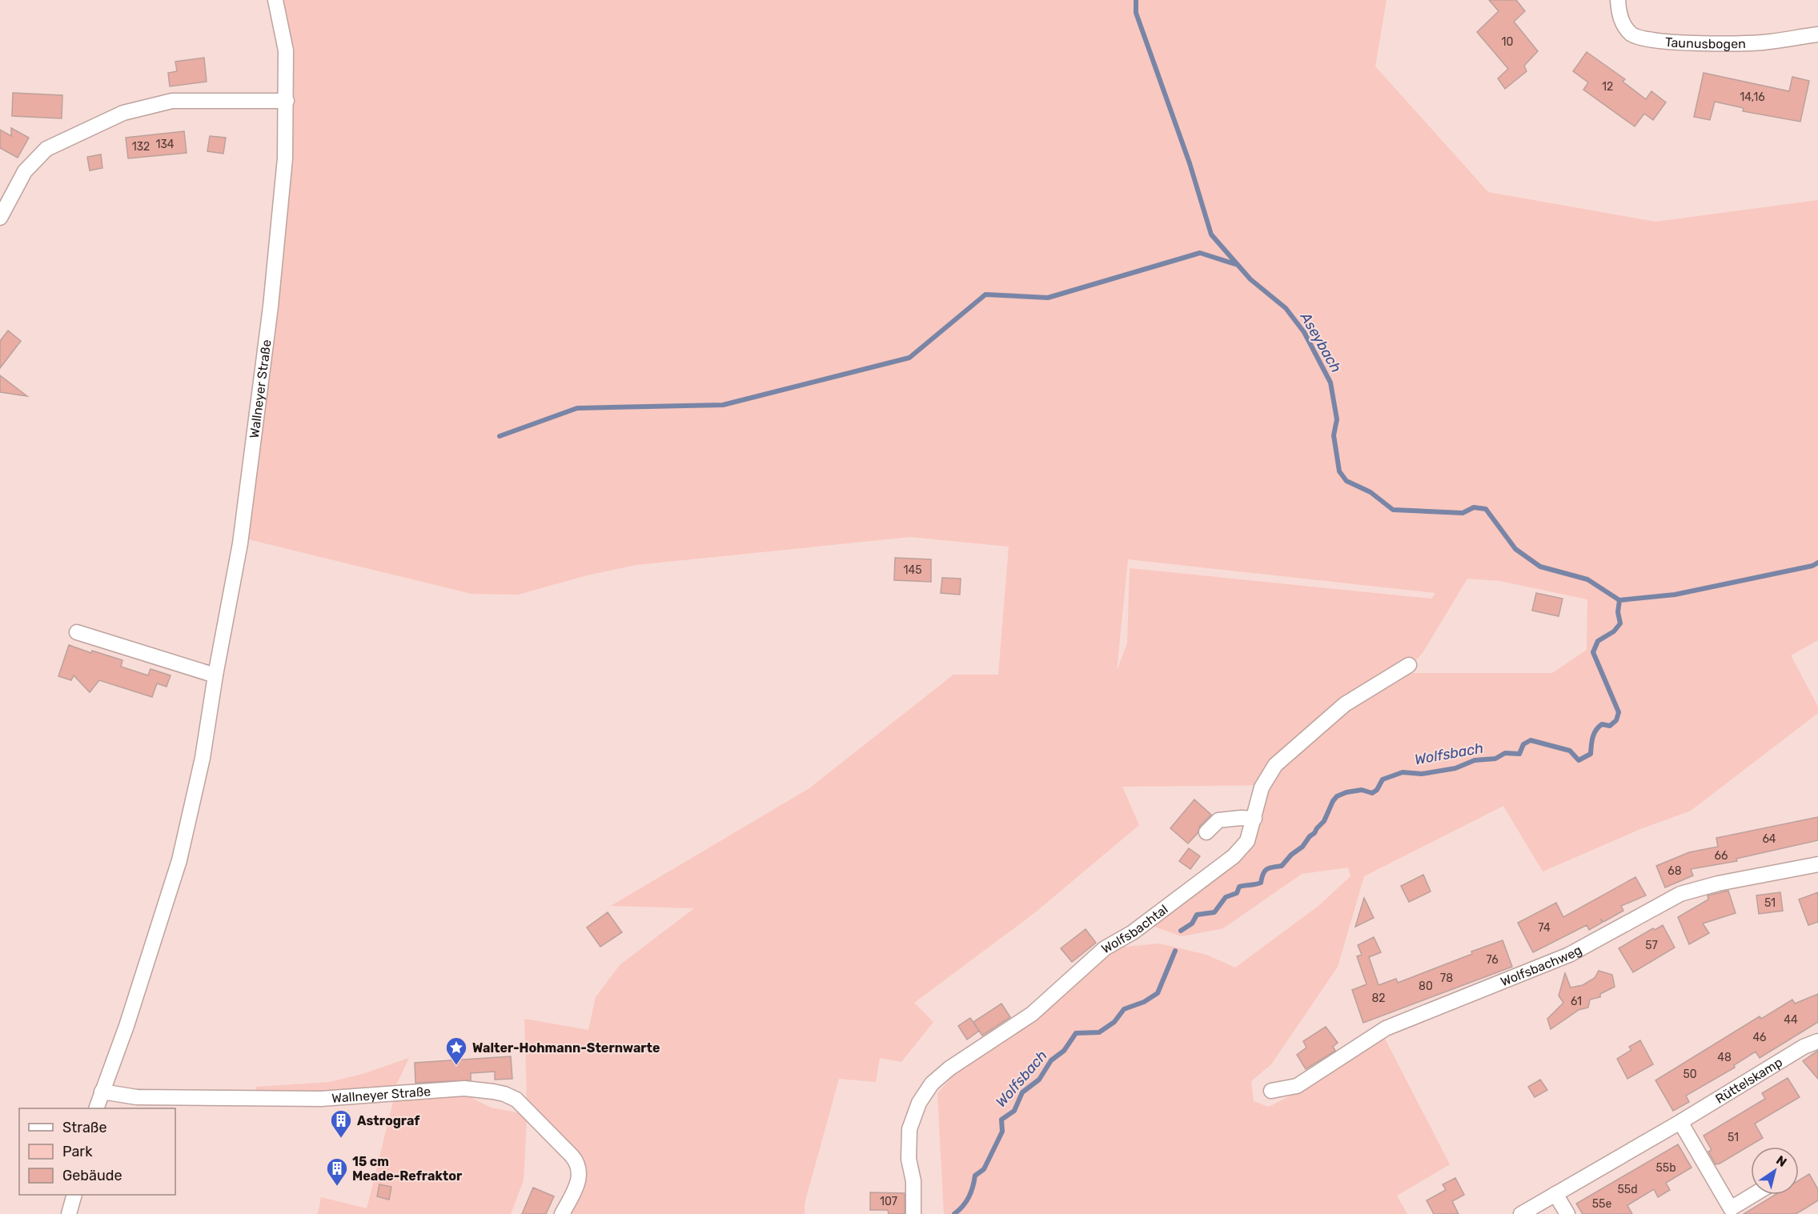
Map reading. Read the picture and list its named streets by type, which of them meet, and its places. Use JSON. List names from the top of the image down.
{
  "streets": {
    "street": [
      "Taunusbogen",
      "Wallneyer Straße",
      "Wolfsbachtal",
      "Wolfsbachweg",
      "Rüttelskamp"
    ]
  },
  "water": ["Aseybach", "Wolfsbach"],
  "places": {
    "place": ["Walter-Hohmann-Sternwarte"],
    "building": ["Astrograf", "15 cm Meade-Refraktor"]
  },
  "house_numbers": [
    "10",
    "12",
    "14,16",
    "134",
    "132",
    "145",
    "64",
    "66",
    "68",
    "51",
    "74",
    "57",
    "76",
    "78",
    "80",
    "82",
    "61",
    "44",
    "46",
    "48",
    "50",
    "51",
    "55b",
    "55d",
    "107",
    "55e"
  ],
  "legend": ["Straße", "Park", "Gebäude"],
  "north": "top right"
}
